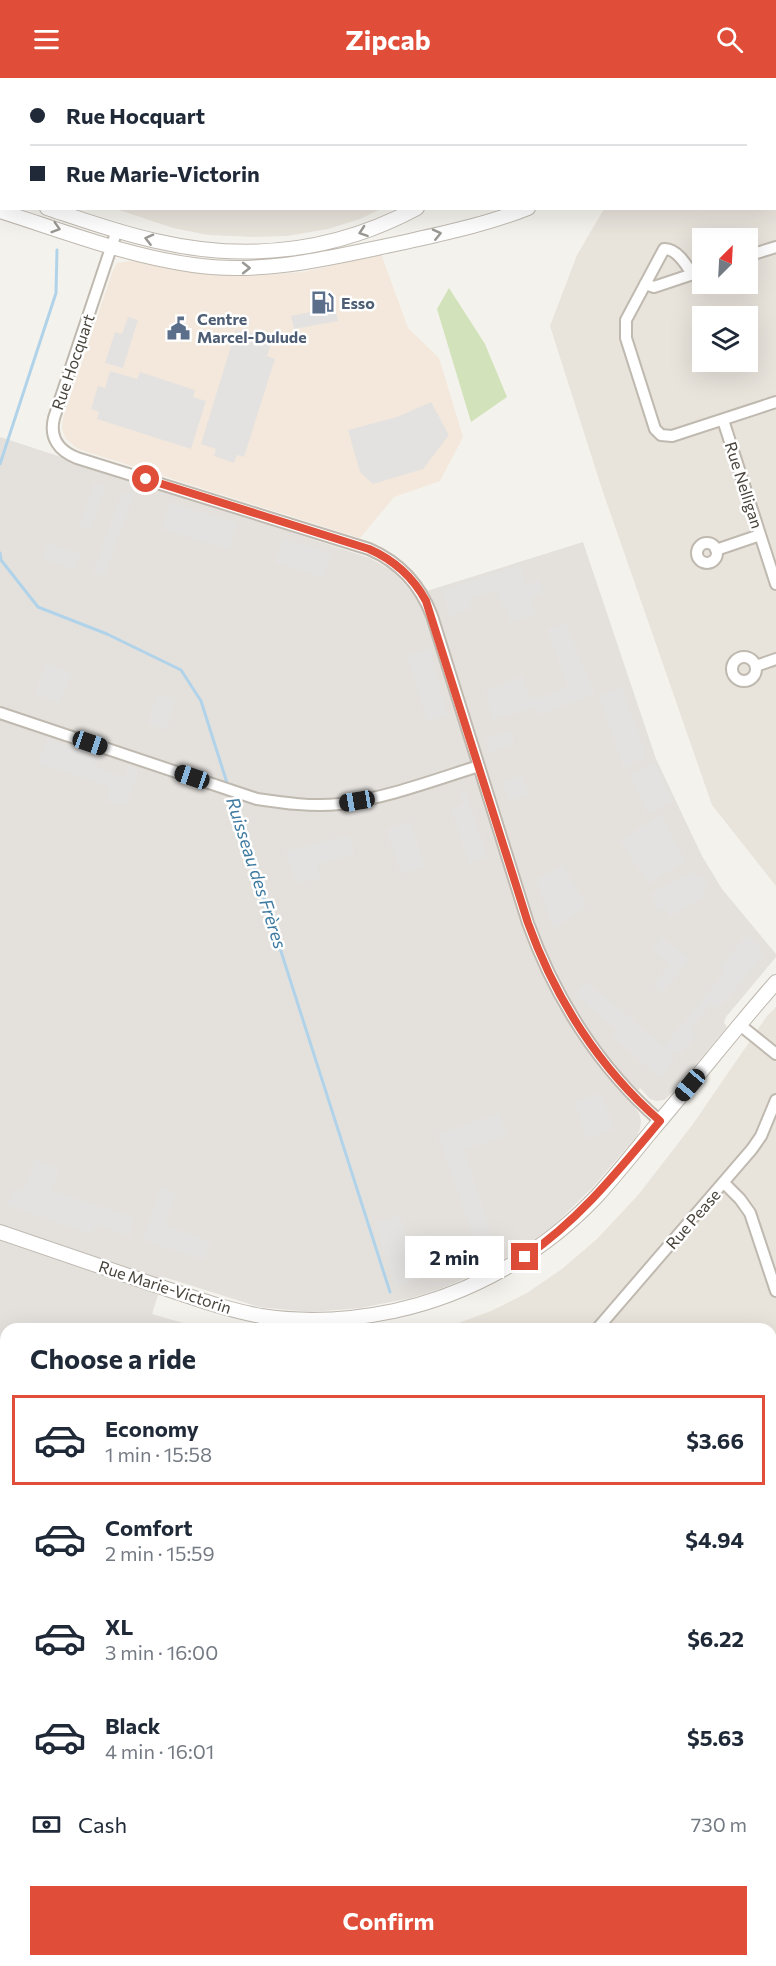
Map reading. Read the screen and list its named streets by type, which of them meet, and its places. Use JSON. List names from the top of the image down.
{
  "streets": {
    "street": [
      "Rue Hocquart",
      "Rue Nelligan",
      "Rue Pease",
      "Rue Marie-Victorin"
    ]
  },
  "crossings": [
    ["Rue Hocquart", "Rue Marie-Victorin"]
  ],
  "water": ["Ruisseau des Frères"],
  "places": {
    "fuel station": ["Esso"],
    "public building": ["Centre Marcel-Dulude"]
  },
  "north": "top right",
  "page": {
    "header": "Zipcab",
    "banner": ["Rue Hocquart", "Rue Marie-Victorin"],
    "bubble": "2 min",
    "heading": "Choose a ride",
    "list": [
      {
        "name": "Economy",
        "note": "1 min · 15:58",
        "value": "$3.66"
      },
      {
        "name": "Comfort",
        "note": "2 min · 15:59",
        "value": "$4.94"
      },
      {
        "name": "XL",
        "note": "3 min · 16:00",
        "value": "$6.22"
      },
      {
        "name": "Black",
        "note": "4 min · 16:01",
        "value": "$5.63"
      }
    ],
    "pay": ["Cash", "730 m"],
    "buttons": "Confirm"
  }
}
